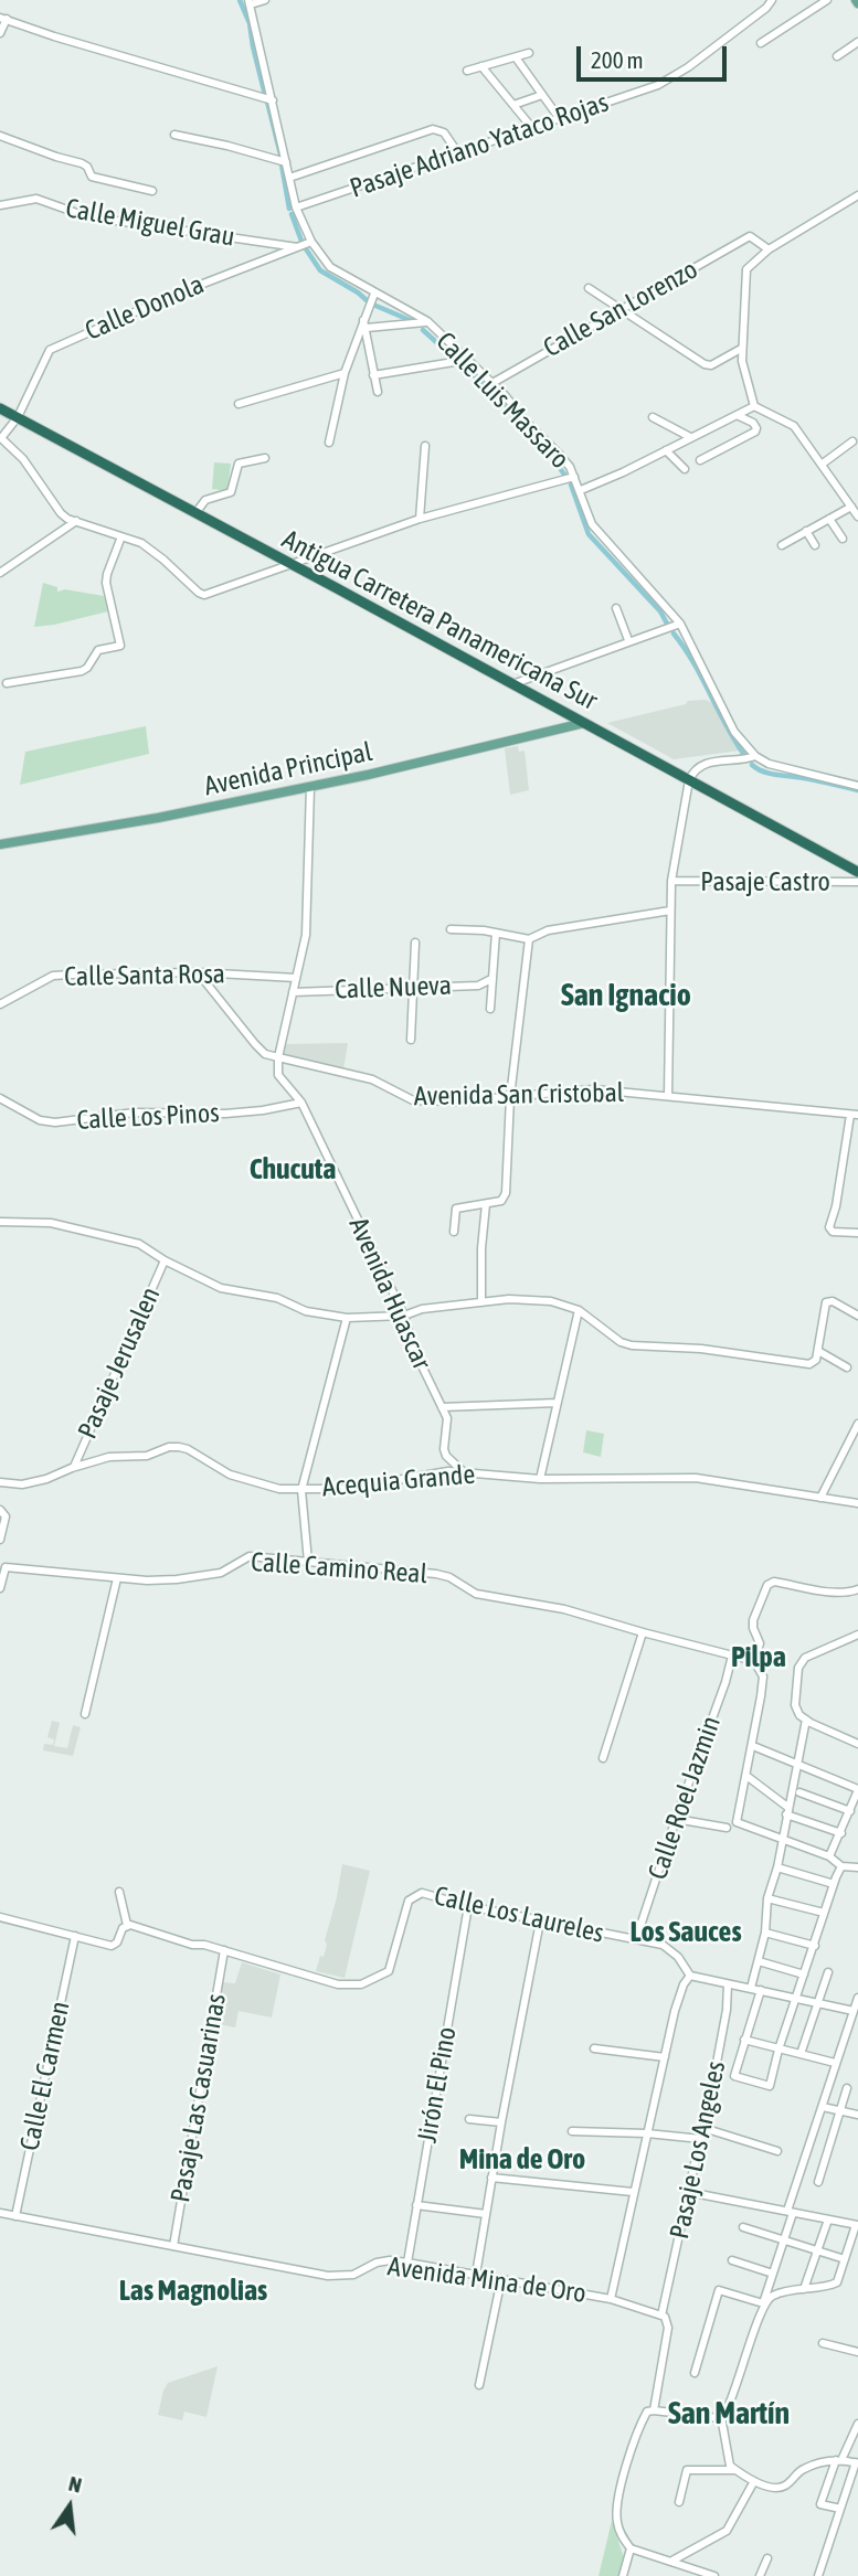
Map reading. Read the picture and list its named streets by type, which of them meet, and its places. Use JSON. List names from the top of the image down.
{
  "streets": {
    "highway": ["Antigua Carretera Panamericana Sur"],
    "main road": ["Avenida Principal"],
    "street": [
      "Pasaje Adriano Yataco Rojas",
      "Calle Miguel Grau",
      "Calle Donola",
      "Calle San Lorenzo",
      "Calle Luis Massaro",
      "Pasaje Castro",
      "Calle Santa Rosa",
      "Calle Nueva",
      "Avenida San Cristobal",
      "Calle Los Pinos",
      "Avenida Huascar",
      "Pasaje Jerusalen",
      "Acequia Grande",
      "Calle Camino Real",
      "Calle Roel Jazmin",
      "Calle Los Laureles",
      "Calle El Carmen",
      "Jirón El Pino",
      "Pasaje Las Casuarinas",
      "Pasaje Los Angeles",
      "Avenida Mina de Oro"
    ]
  },
  "crossings": [
    ["Pasaje Adriano Yataco Rojas", "Calle Luis Massaro"],
    ["Calle Miguel Grau", "Calle Donola"],
    ["Calle Donola", "Calle Luis Massaro"],
    ["Calle Donola", "Antigua Carretera Panamericana Sur"],
    ["Calle San Lorenzo", "Calle Luis Massaro"],
    ["Antigua Carretera Panamericana Sur", "Avenida Principal"],
    ["Avenida San Cristobal", "Avenida Huascar"],
    ["Calle Los Pinos", "Avenida Huascar"],
    ["Avenida Huascar", "Acequia Grande"],
    ["Pasaje Jerusalen", "Acequia Grande"],
    ["Calle Camino Real", "Calle Roel Jazmin"],
    ["Calle Roel Jazmin", "Calle Los Laureles"],
    ["Calle Los Laureles", "Jirón El Pino"],
    ["Calle Los Laureles", "Pasaje Las Casuarinas"],
    ["Calle Los Laureles", "Avenida Mina de Oro"],
    ["Calle El Carmen", "Avenida Mina de Oro"],
    ["Jirón El Pino", "Avenida Mina de Oro"],
    ["Pasaje Las Casuarinas", "Avenida Mina de Oro"],
    ["Pasaje Los Angeles", "Avenida Mina de Oro"]
  ],
  "districts": [
    "San Ignacio",
    "Chucuta",
    "Pilpa",
    "Los Sauces",
    "Mina de Oro",
    "Las Magnolias",
    "San Martín"
  ],
  "scale_bar": "200 m",
  "north": "top"
}
